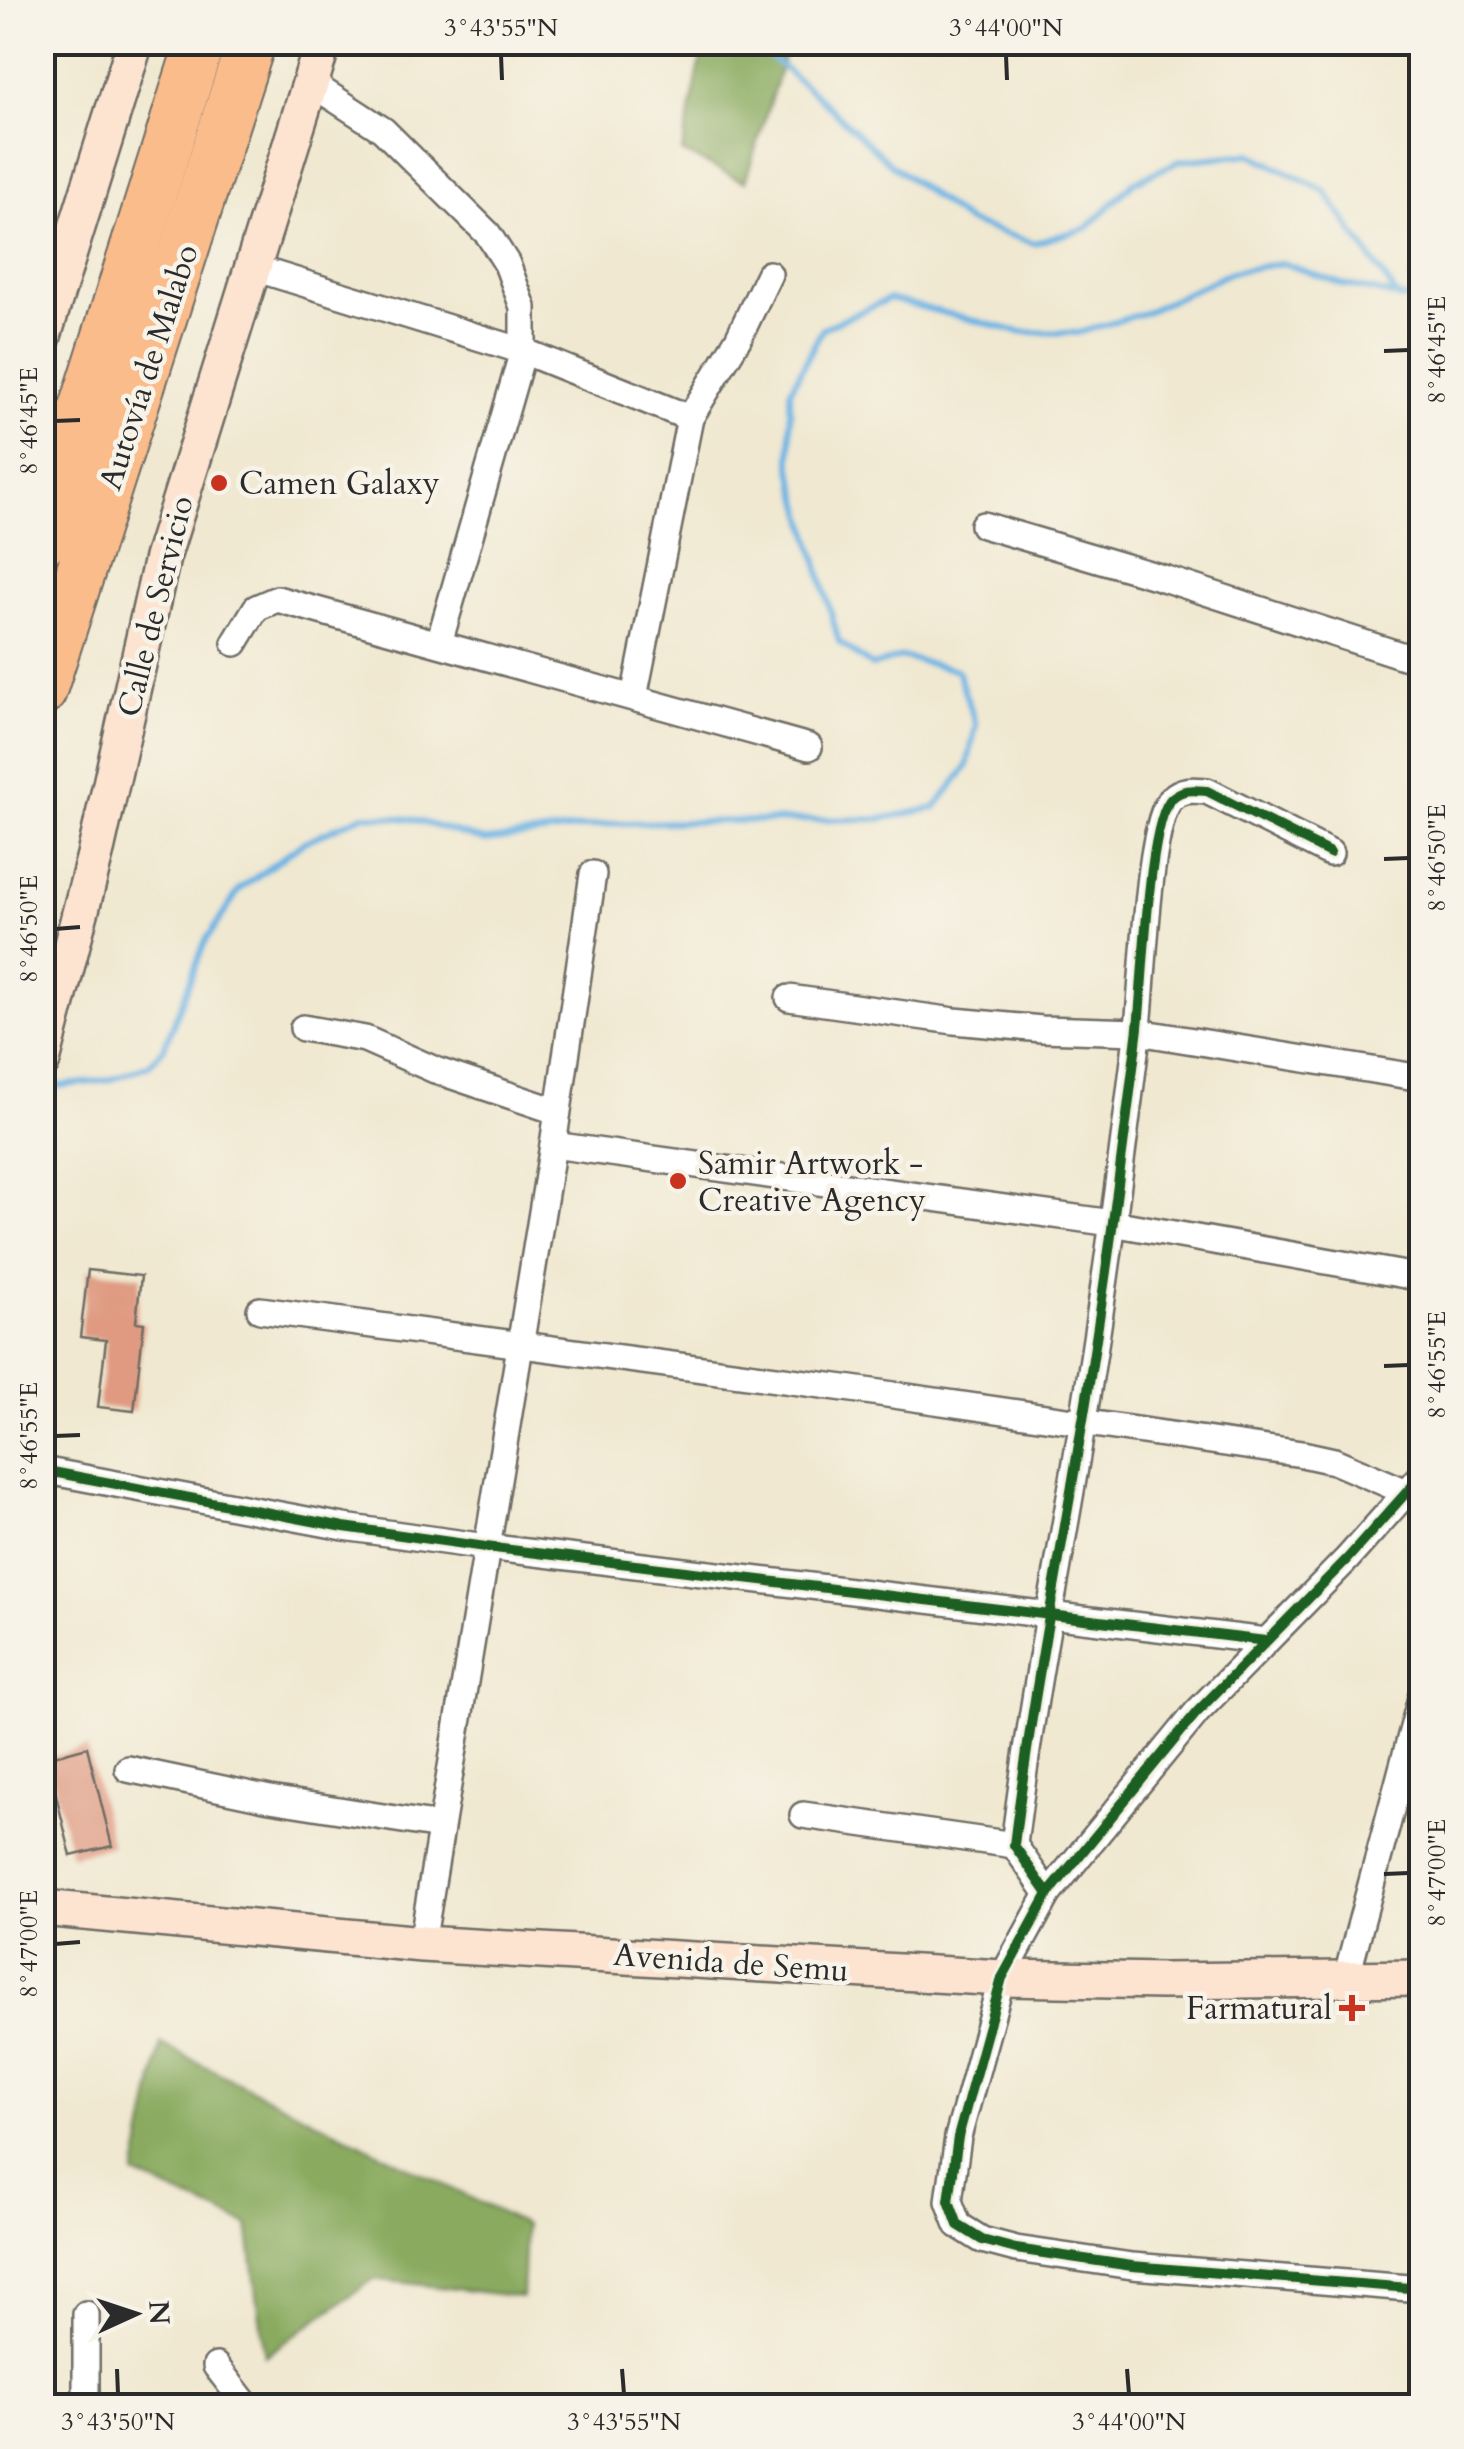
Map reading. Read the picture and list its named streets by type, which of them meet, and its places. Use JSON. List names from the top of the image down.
{
  "streets": {
    "highway": ["Autovía de Malabo"],
    "main road": ["Calle de Servicio", "Avenida de Semu"]
  },
  "places": {
    "other": ["Camen Galaxy", "Samir Artwork - Creative Agency"],
    "health": ["Farmatural"]
  },
  "north": "right",
  "coordinates": [
    "3°43'55\"N",
    "3°44'00\"N",
    "8°46'45\"E",
    "8°46'50\"E",
    "8°46'55\"E",
    "8°47'00\"E",
    "3°43'50\"N"
  ]
}
